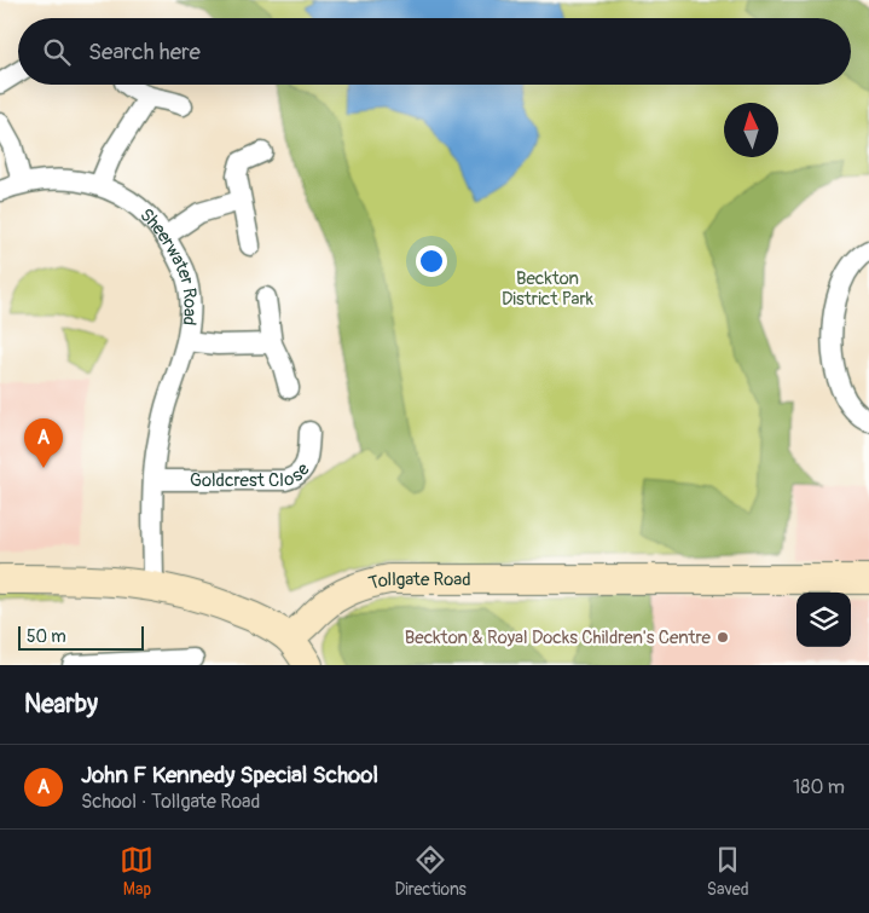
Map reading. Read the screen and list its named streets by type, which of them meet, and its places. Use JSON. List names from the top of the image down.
{
  "streets": {
    "street": ["Sheerwater Road", "Goldcrest Close", "Tollgate Road"]
  },
  "crossings": [
    ["Sheerwater Road", "Goldcrest Close"]
  ],
  "parks": ["Beckton District Park"],
  "places": ["Beckton & Royal Docks Children's Centre"],
  "scale_bar": "50 m",
  "north": "top",
  "page": {
    "search": "Search here",
    "pins": "A",
    "scale": "50 m",
    "heading": "Nearby",
    "list": [
      {
        "mark": "A",
        "name": "John F Kennedy Special School",
        "note": "School · Tollgate Road",
        "value": "180 m"
      }
    ],
    "nav": ["Map", "Directions", "Saved"]
  }
}
